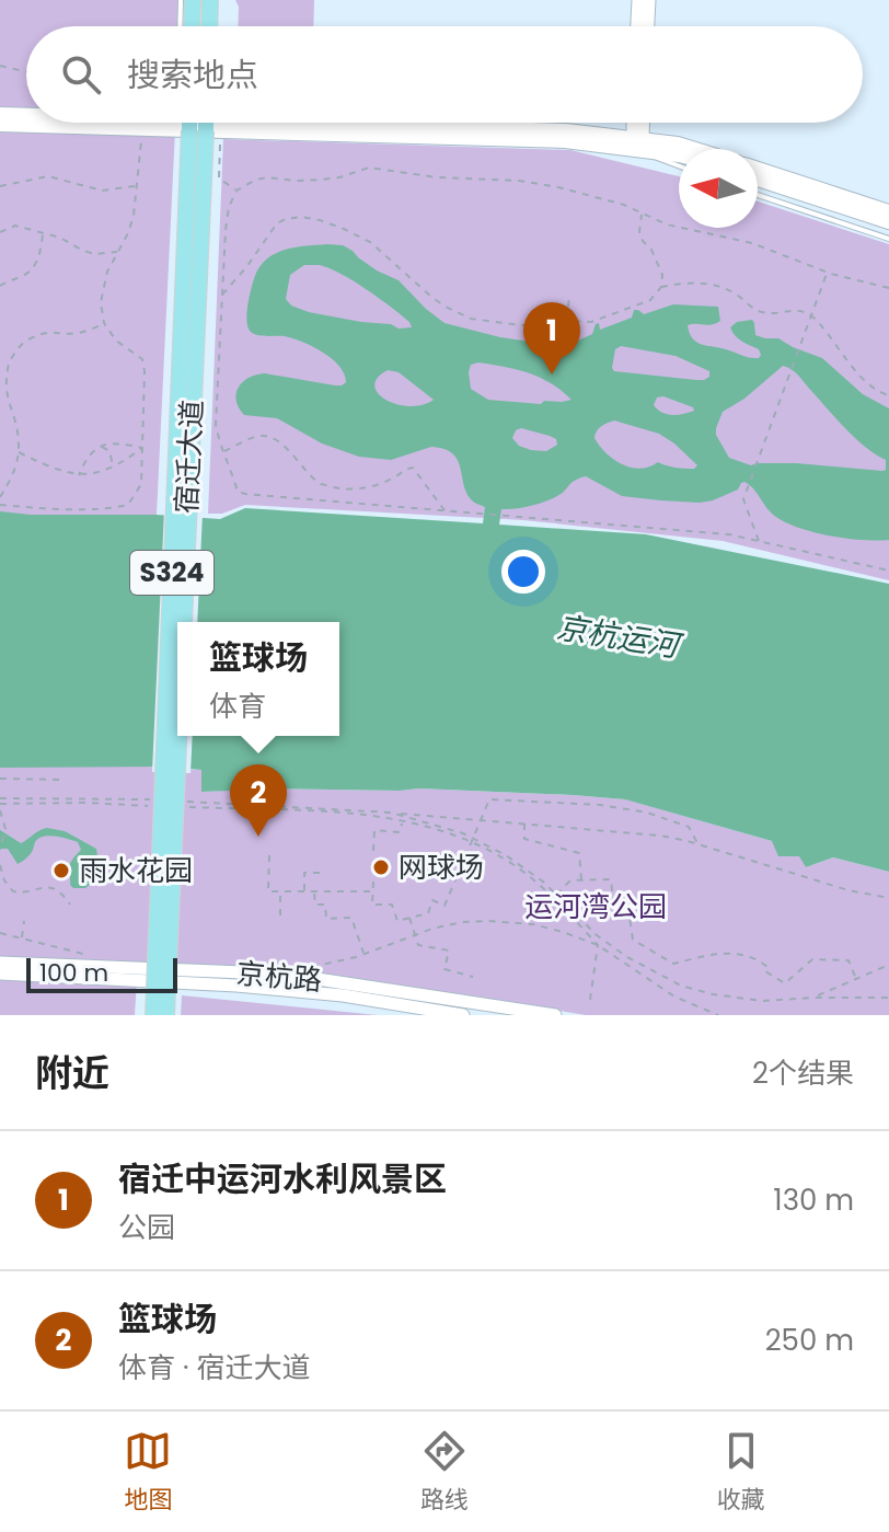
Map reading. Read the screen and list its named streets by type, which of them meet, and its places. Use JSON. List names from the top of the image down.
{
  "streets": {
    "main road": ["宿迁大道", "S324"],
    "street": ["京杭路"]
  },
  "water": ["京杭运河"],
  "parks": ["运河湾公园"],
  "places": ["网球场", "雨水花园"],
  "scale_bar": "100 m",
  "north": "left",
  "page": {
    "search": "搜索地点",
    "pins": ["1", "2"],
    "popup": ["篮球场", "体育"],
    "scale": "100 m",
    "heading": ["附近", "2个结果"],
    "list": [
      {
        "mark": "1",
        "name": "宿迁中运河水利风景区",
        "note": "公园",
        "value": "130 m"
      },
      {
        "mark": "2",
        "name": "篮球场",
        "note": "体育 · 宿迁大道",
        "value": "250 m"
      }
    ],
    "nav": ["地图", "路线", "收藏"]
  }
}
